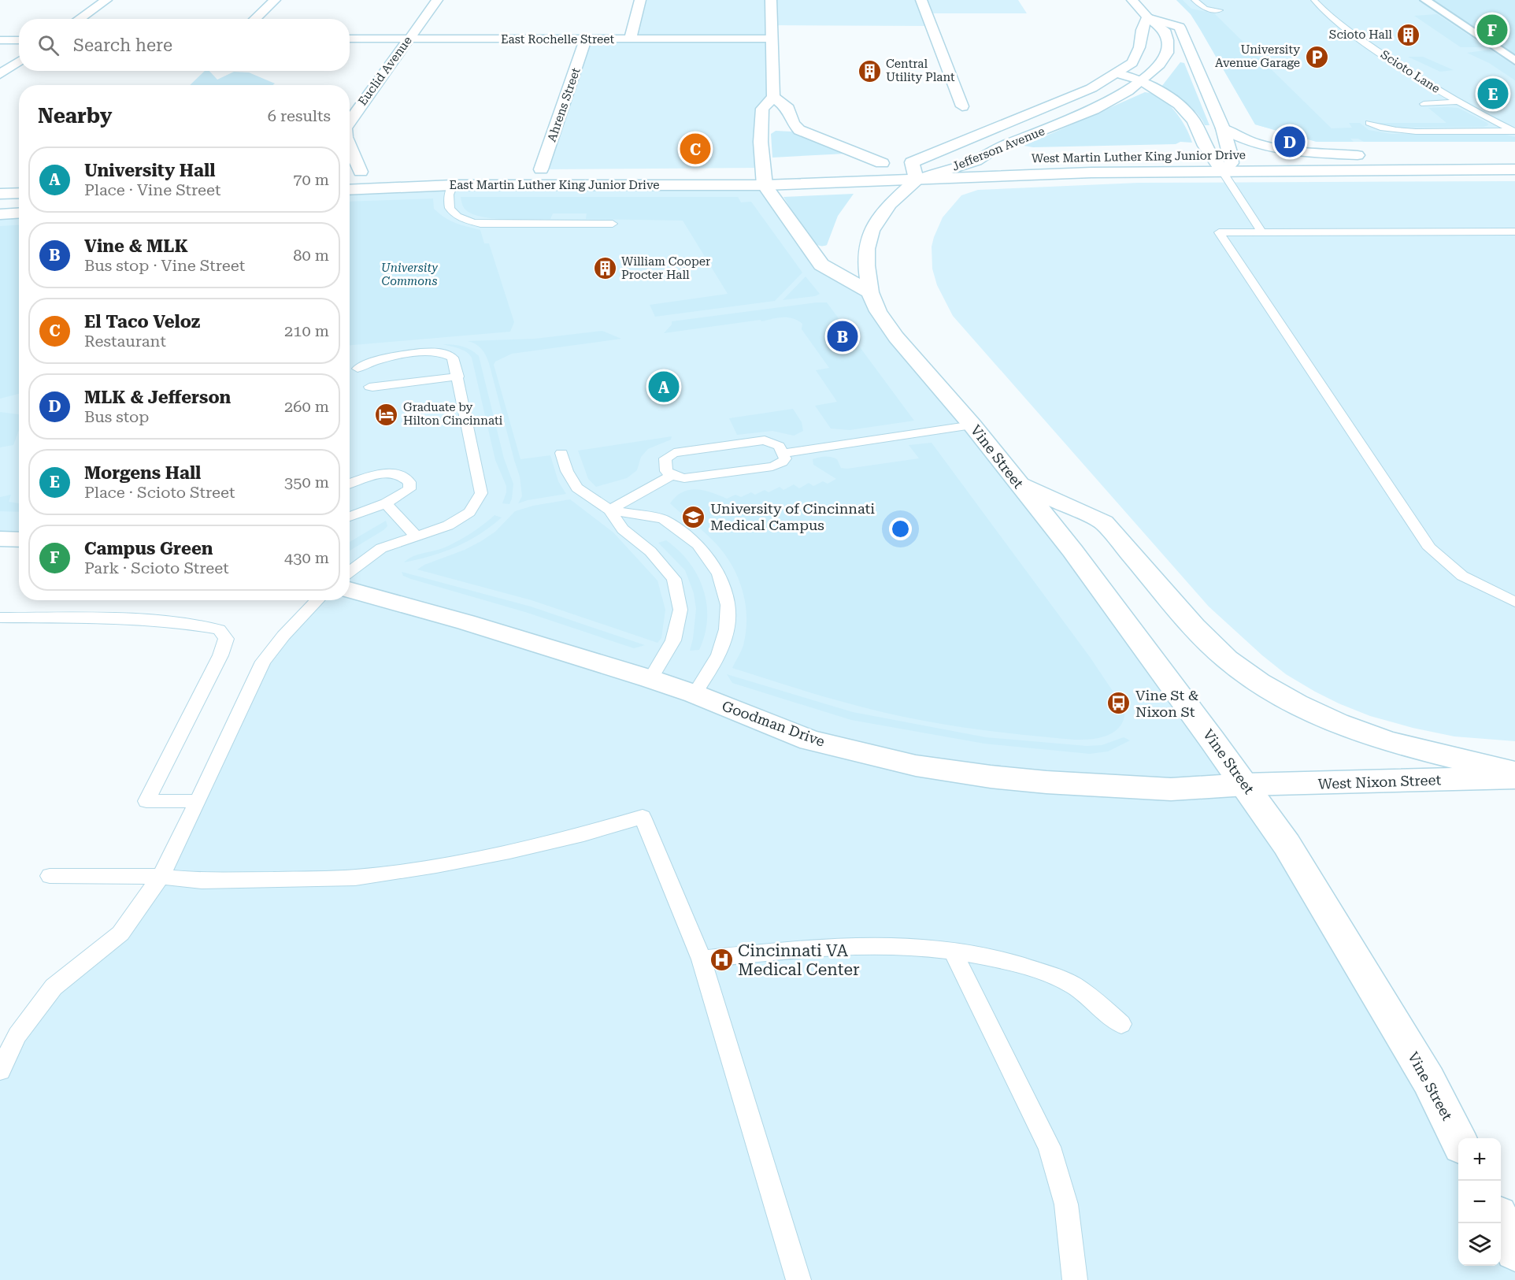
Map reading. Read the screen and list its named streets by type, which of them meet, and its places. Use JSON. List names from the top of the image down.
{
  "streets": {
    "street": [
      "East Rochelle Street",
      "Euclid Avenue",
      "Ahrens Street",
      "Jefferson Avenue",
      "West Martin Luther King Junior Drive",
      "East Martin Luther King Junior Drive",
      "Vine Street",
      "Goodman Drive",
      "West Nixon Street"
    ],
    "lane": ["Scioto Lane"]
  },
  "crossings": [
    ["East Rochelle Street", "Euclid Avenue"],
    ["East Rochelle Street", "Ahrens Street"],
    ["Ahrens Street", "East Martin Luther King Junior Drive"],
    ["Jefferson Avenue", "West Martin Luther King Junior Drive"],
    ["Jefferson Avenue", "Vine Street"],
    ["West Martin Luther King Junior Drive", "East Martin Luther King Junior Drive"],
    ["West Martin Luther King Junior Drive", "Vine Street"],
    ["Vine Street", "Goodman Drive"],
    ["Vine Street", "West Nixon Street"],
    ["Goodman Drive", "West Nixon Street"]
  ],
  "parks": ["University Commons"],
  "places": {
    "building": ["Scioto Hall", "Central Utility Plant", "William Cooper Procter Hall"],
    "parking": ["University Avenue Garage"],
    "hotel": ["Graduate by Hilton Cincinnati"],
    "school or university": ["University of Cincinnati Medical Campus"],
    "bus stop": ["Vine St & Nixon St"],
    "hospital": ["Cincinnati VA Medical Center"]
  },
  "page": {
    "pins": [
      "F",
      "E",
      "D",
      "C",
      "B",
      "A"
    ],
    "search": "Search here",
    "heading": ["Nearby", "6 results"],
    "list": [
      {
        "mark": "A",
        "name": "University Hall",
        "note": "Place · Vine Street",
        "value": "70 m"
      },
      {
        "mark": "B",
        "name": "Vine & MLK",
        "note": "Bus stop · Vine Street",
        "value": "80 m"
      },
      {
        "mark": "C",
        "name": "El Taco Veloz",
        "note": "Restaurant",
        "value": "210 m"
      },
      {
        "mark": "D",
        "name": "MLK & Jefferson",
        "note": "Bus stop",
        "value": "260 m"
      },
      {
        "mark": "E",
        "name": "Morgens Hall",
        "note": "Place · Scioto Street",
        "value": "350 m"
      },
      {
        "mark": "F",
        "name": "Campus Green",
        "note": "Park · Scioto Street",
        "value": "430 m"
      }
    ],
    "map_buttons": ["+", "−"]
  }
}
